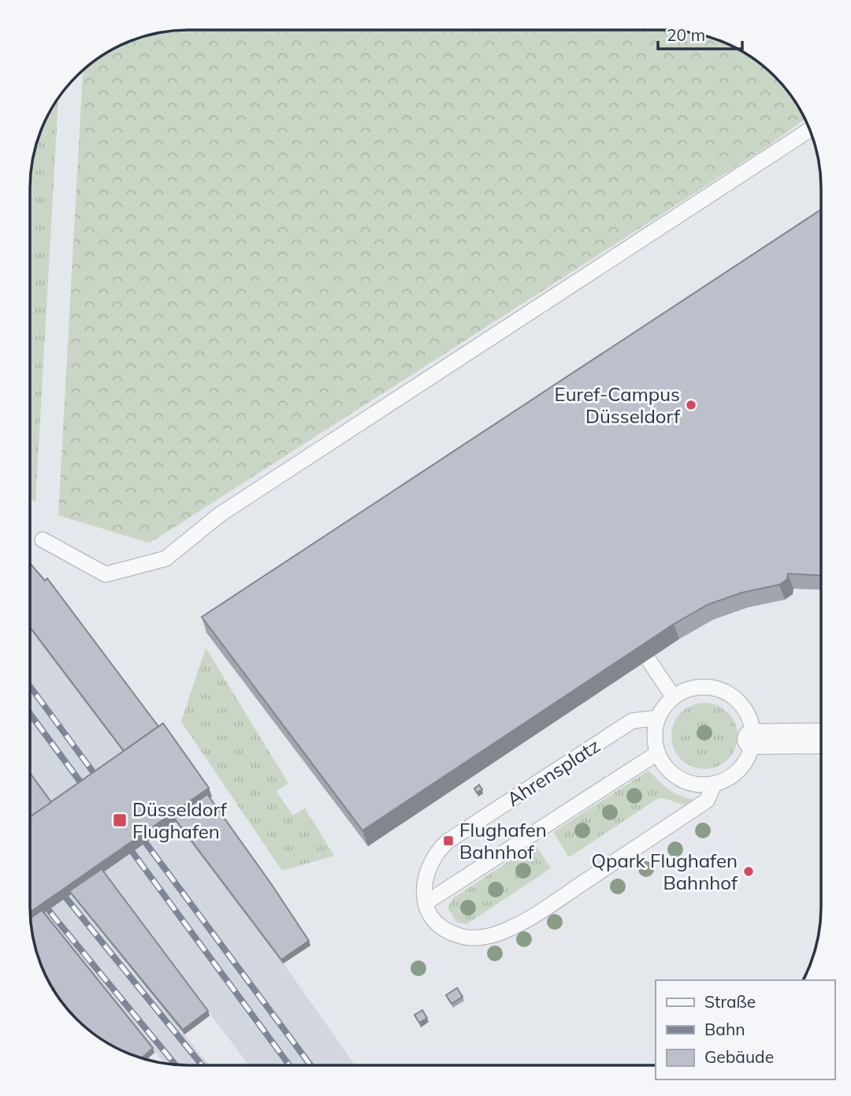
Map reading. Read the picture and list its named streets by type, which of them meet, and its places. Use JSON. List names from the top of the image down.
{
  "streets": {
    "lane": ["Ahrensplatz"]
  },
  "places": {
    "other": ["Euref-Campus Düsseldorf", "Qpark Flughafen Bahnhof"],
    "transit": ["Düsseldorf Flughafen", "Flughafen Bahnhof"]
  },
  "legend": ["Straße", "Bahn", "Gebäude"],
  "scale_bar": "20 m"
}
